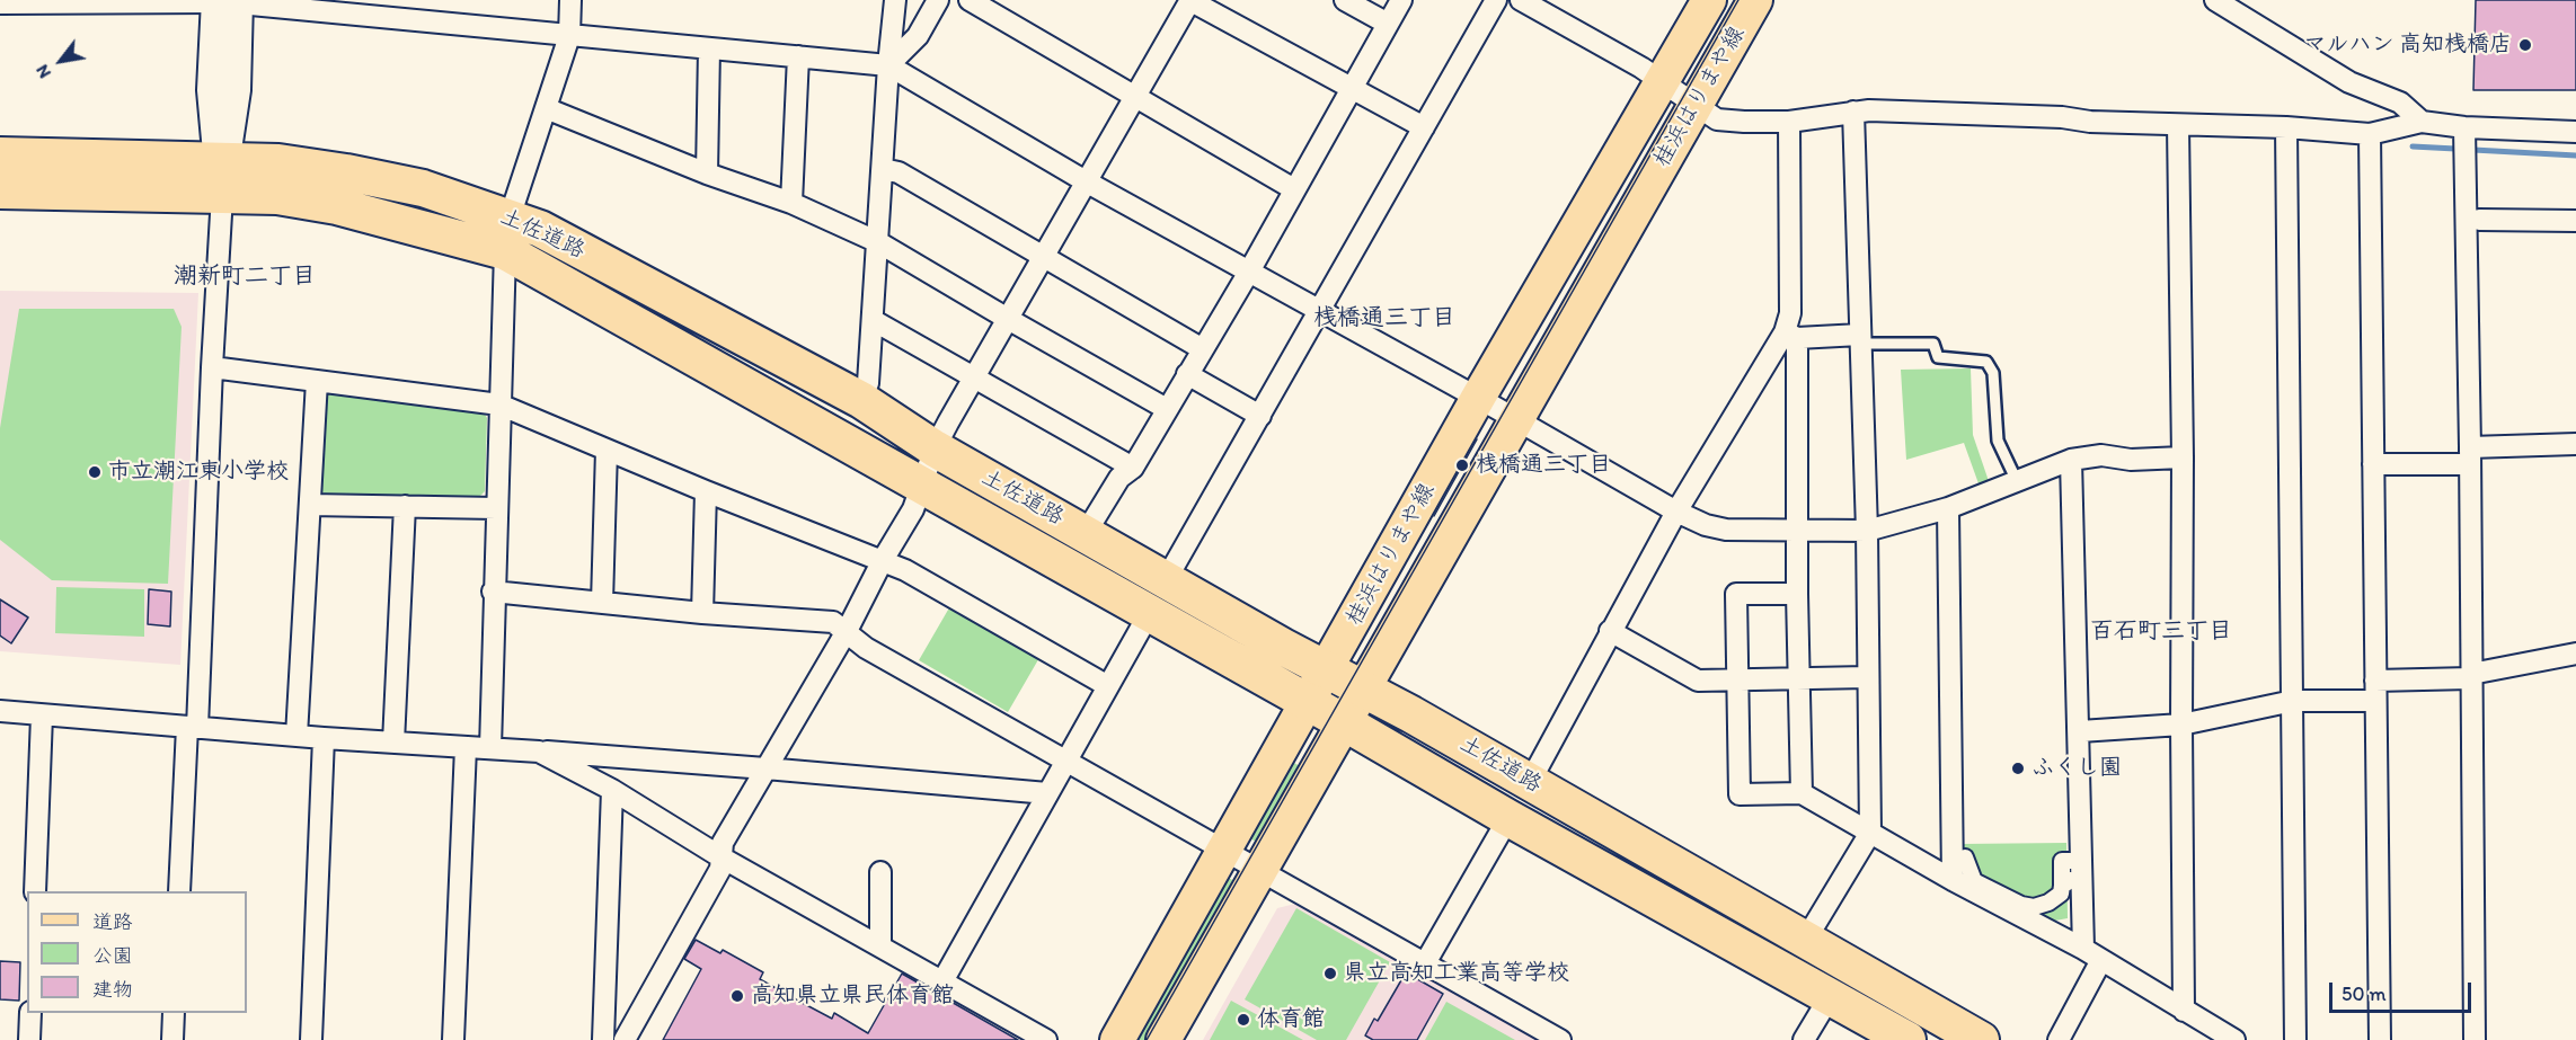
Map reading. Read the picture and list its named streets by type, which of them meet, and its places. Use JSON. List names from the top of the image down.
{
  "streets": {
    "highway": ["土佐道路"],
    "main road": ["桂浜はりまや線"]
  },
  "crossings": [
    ["桂浜はりまや線", "土佐道路"]
  ],
  "districts": ["潮新町二丁目", "桟橋通三丁目", "百石町三丁目"],
  "places": [
    "マルハン 高知桟橋店",
    "桟橋通三丁目",
    "市立潮江東小学校",
    "ふくし園",
    "県立高知工業高等学校",
    "高知県立県民体育館",
    "体育館"
  ],
  "legend": ["道路", "公園", "建物"],
  "scale_bar": "50 m",
  "north": "bottom left"
}
